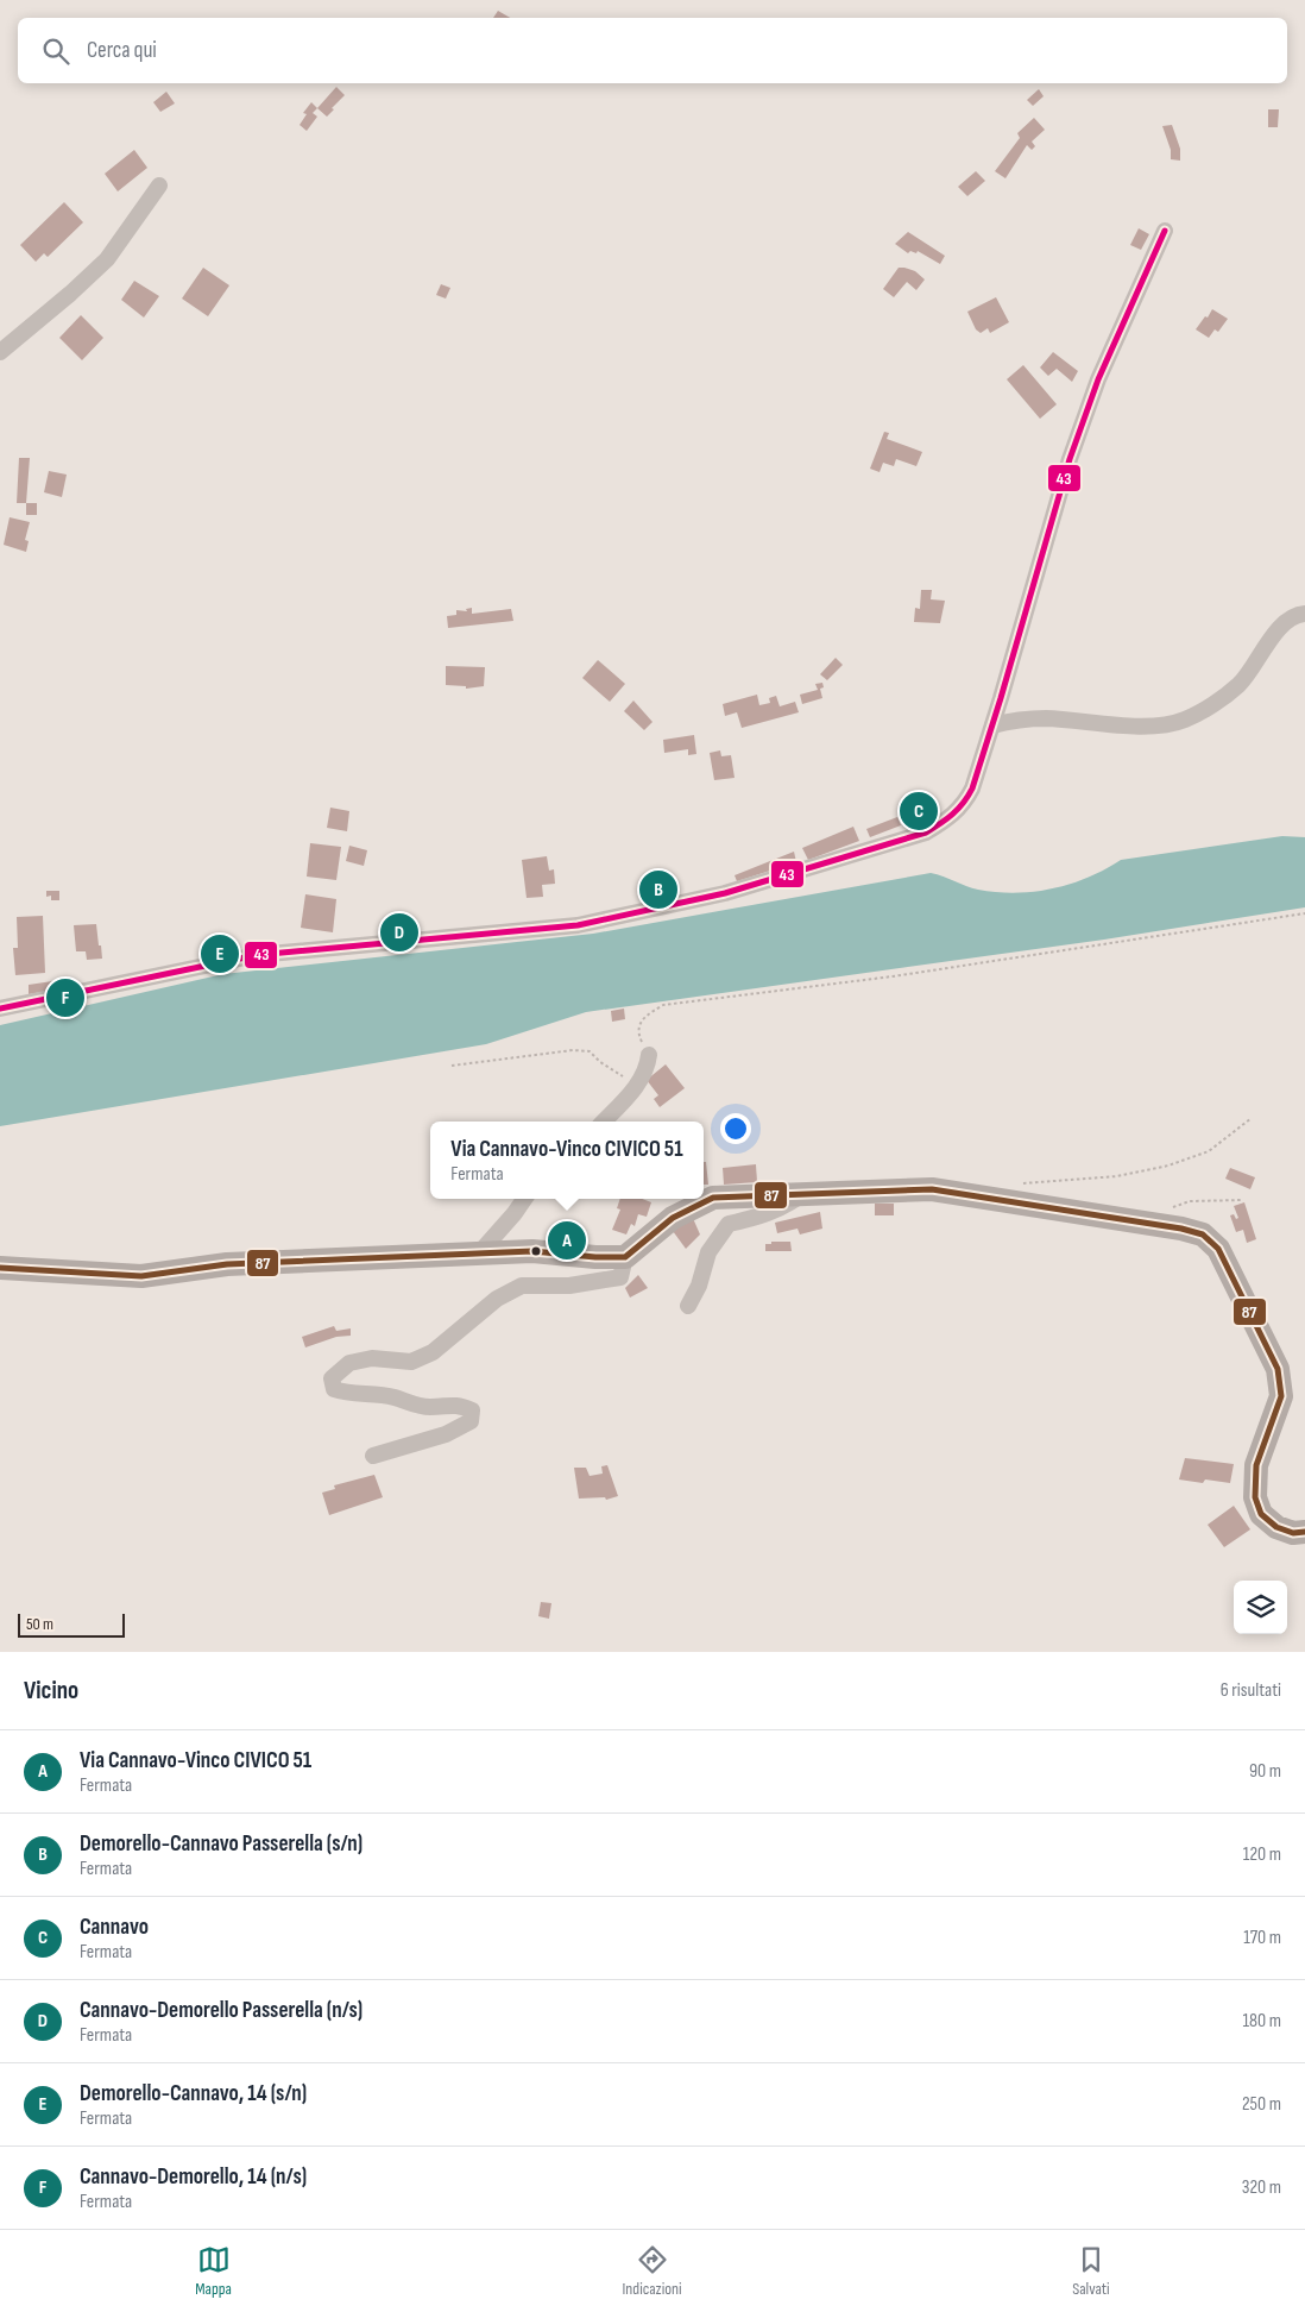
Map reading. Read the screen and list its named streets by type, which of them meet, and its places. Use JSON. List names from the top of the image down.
{
  "lines": ["transit line 43", "transit line 87"],
  "scale_bar": "50 m",
  "page": {
    "search": "Cerca qui",
    "pins": [
      "C",
      "B",
      "D",
      "E",
      "F",
      "A"
    ],
    "popup": ["Via Cannavo-Vinco CIVICO 51", "Fermata"],
    "scale": "50 m",
    "heading": ["Vicino", "6 risultati"],
    "list": [
      {
        "mark": "A",
        "name": "Via Cannavo-Vinco CIVICO 51",
        "note": "Fermata",
        "value": "90 m"
      },
      {
        "mark": "B",
        "name": "Demorello-Cannavo Passerella (s/n)",
        "note": "Fermata",
        "value": "120 m"
      },
      {
        "mark": "C",
        "name": "Cannavo",
        "note": "Fermata",
        "value": "170 m"
      },
      {
        "mark": "D",
        "name": "Cannavo-Demorello Passerella (n/s)",
        "note": "Fermata",
        "value": "180 m"
      },
      {
        "mark": "E",
        "name": "Demorello-Cannavo, 14 (s/n)",
        "note": "Fermata",
        "value": "250 m"
      },
      {
        "mark": "F",
        "name": "Cannavo-Demorello, 14 (n/s)",
        "note": "Fermata",
        "value": "320 m"
      }
    ],
    "nav": ["Mappa", "Indicazioni", "Salvati"]
  }
}
